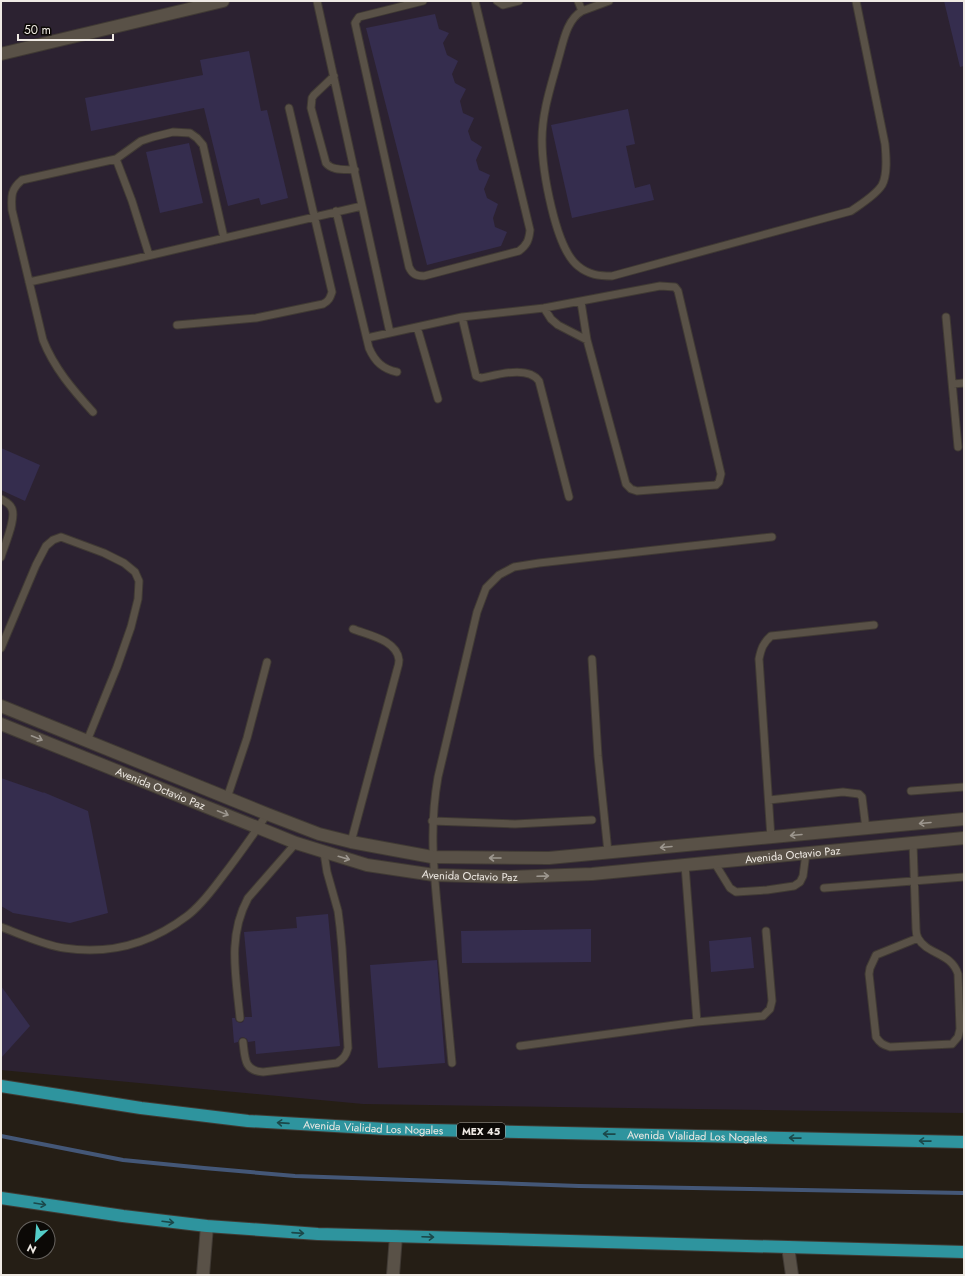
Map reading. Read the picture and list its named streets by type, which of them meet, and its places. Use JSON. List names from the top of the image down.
{
  "streets": {
    "highway": ["Avenida Vialidad Los Nogales", "MEX 45"],
    "street": ["Avenida Octavio Paz"]
  },
  "one_way": ["Avenida Vialidad Los Nogales"],
  "scale_bar": "50 m",
  "north": "bottom left"
}
